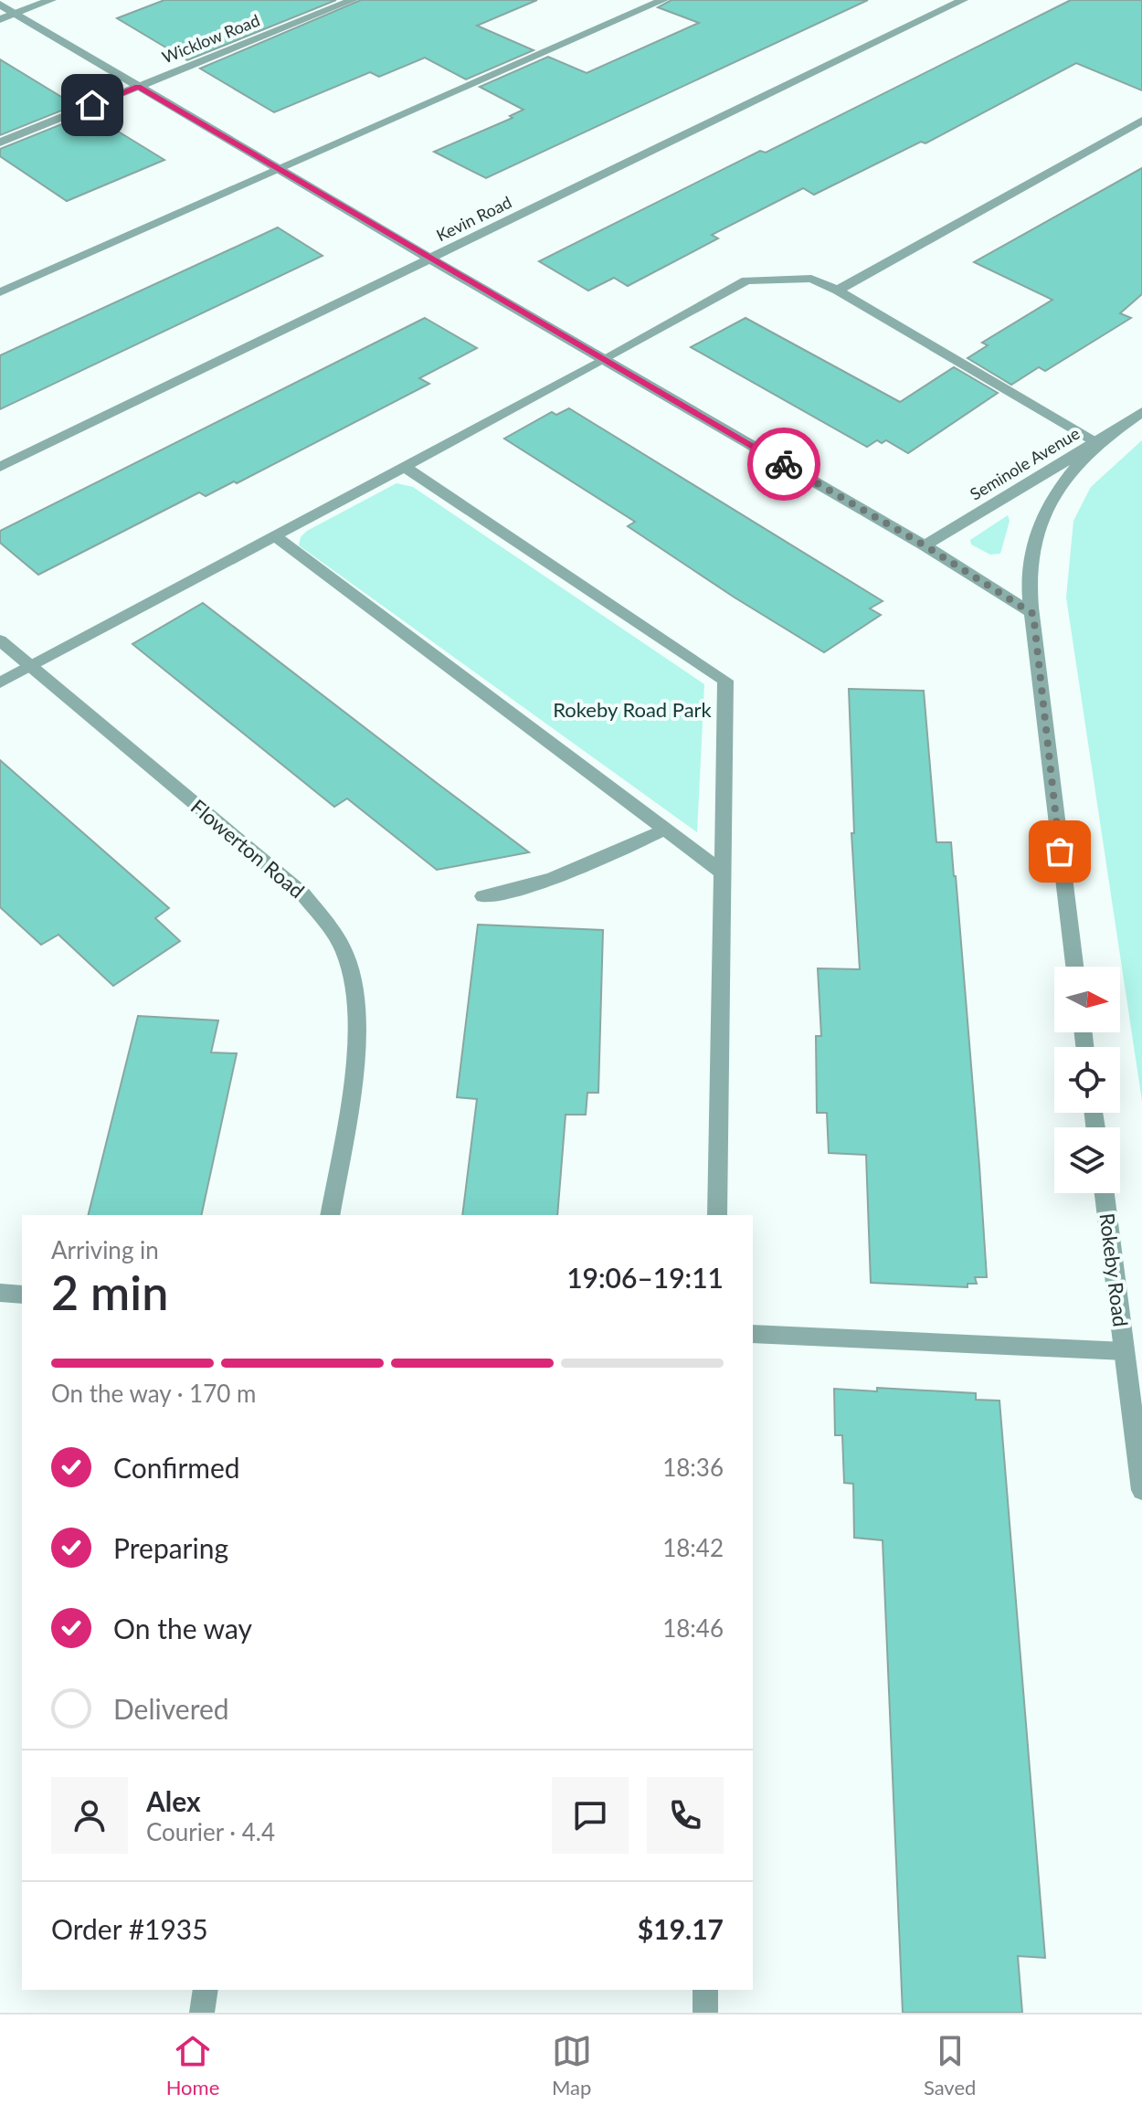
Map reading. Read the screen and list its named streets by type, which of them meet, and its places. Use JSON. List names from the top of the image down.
{
  "streets": {
    "street": [
      "Wicklow Road",
      "Kevin Road",
      "Seminole Avenue",
      "Flowerton Road",
      "Rokeby Road"
    ]
  },
  "parks": ["Rokeby Road Park"],
  "north": "right",
  "page": {
    "heading": ["2 min", "Arriving in", "19:06–19:11"],
    "panel": [
      "Alex",
      "Courier · 4.4",
      "Order #1935",
      "$19.17"
    ],
    "bar": "On the way · 170 m",
    "list": [
      ["Confirmed", "18:36"],
      ["Preparing", "18:42"],
      ["On the way", "18:46"],
      "Delivered"
    ],
    "tabs": ["Home", "Map", "Saved"]
  }
}
